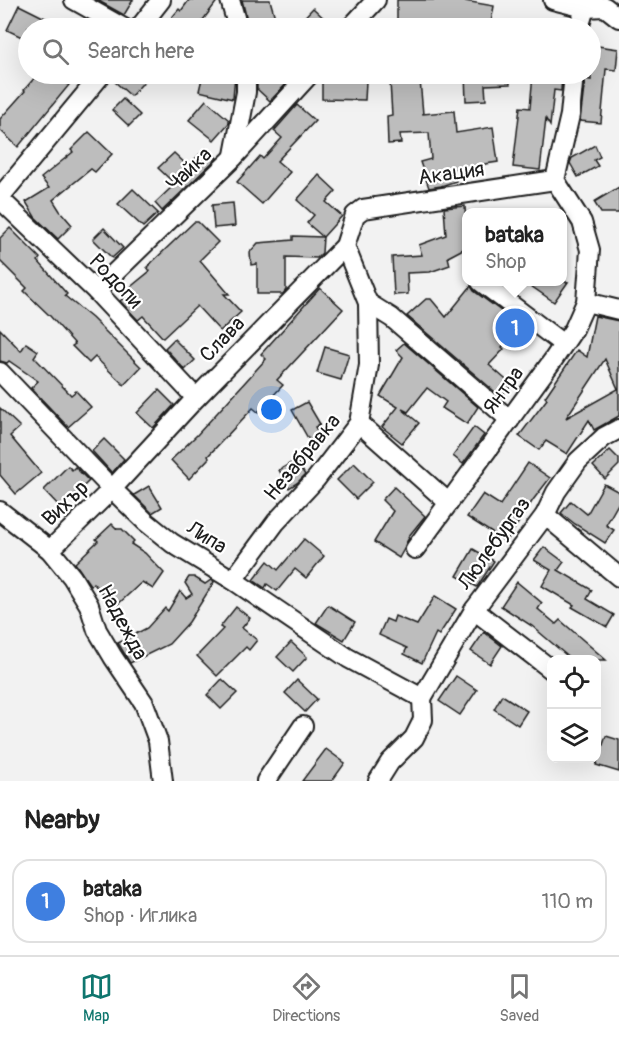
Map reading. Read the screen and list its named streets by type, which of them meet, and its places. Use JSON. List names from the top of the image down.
{
  "streets": {
    "street": [
      "Чайка",
      "Акация",
      "Родопи",
      "Слава",
      "Янтра",
      "Незабравка",
      "Вихър",
      "Липа",
      "Люлебургаз",
      "Надежда"
    ]
  },
  "crossings": [
    ["Чайка", "Родопи"],
    ["Акация", "Слава"],
    ["Акация", "Янтра"],
    ["Родопи", "Слава"],
    ["Слава", "Незабравка"],
    ["Слава", "Вихър"],
    ["Слава", "Липа"],
    ["Незабравка", "Липа"],
    ["Вихър", "Липа"],
    ["Вихър", "Надежда"],
    ["Липа", "Люлебургаз"]
  ],
  "page": {
    "search": "Search here",
    "popup": ["bataka", "Shop"],
    "pins": "1",
    "heading": "Nearby",
    "list": [
      {
        "mark": "1",
        "name": "bataka",
        "note": "Shop · Иглика",
        "value": "110 m"
      }
    ],
    "nav": ["Map", "Directions", "Saved"]
  }
}
